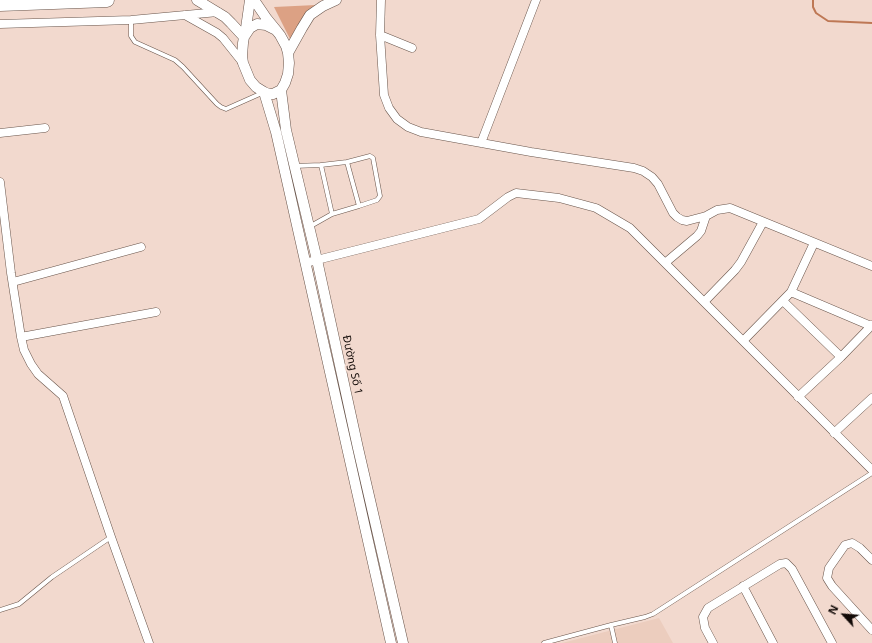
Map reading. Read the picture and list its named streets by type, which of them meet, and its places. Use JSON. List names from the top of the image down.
{
  "streets": {
    "street": ["Đường Số 1"]
  },
  "north": "top left"
}
